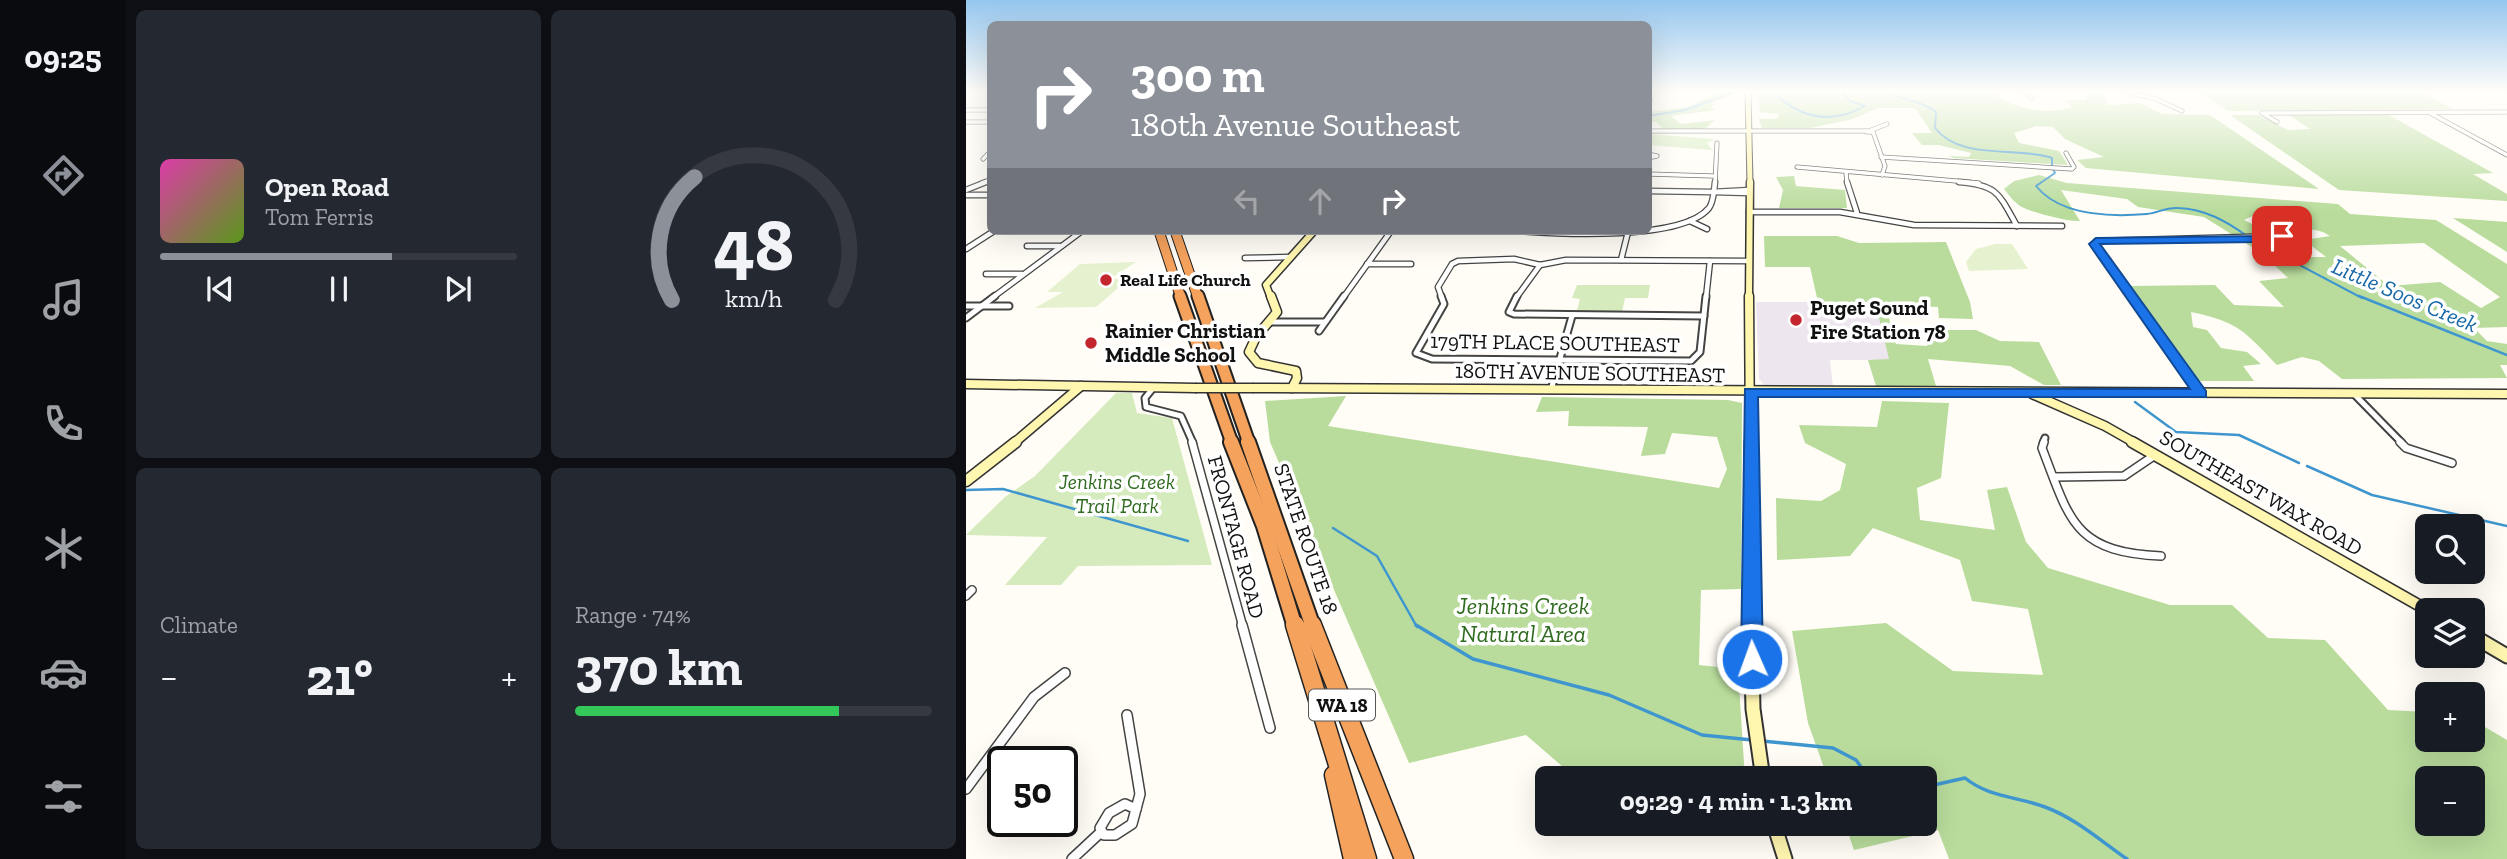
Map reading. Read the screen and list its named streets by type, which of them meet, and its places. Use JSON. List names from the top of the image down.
{
  "streets": {
    "highway": ["STATE ROUTE 18", "WA 18"],
    "street": [
      "179TH PLACE SOUTHEAST",
      "180TH AVENUE SOUTHEAST",
      "SOUTHEAST WAX ROAD",
      "FRONTAGE ROAD"
    ]
  },
  "crossings": [
    ["180TH AVENUE SOUTHEAST", "SOUTHEAST WAX ROAD"],
    ["180TH AVENUE SOUTHEAST", "FRONTAGE ROAD"]
  ],
  "water": ["Little Soos Creek"],
  "parks": ["Jenkins Creek Trail Park", "Jenkins Creek Natural Area"],
  "places": ["Real Life Church", "Puget Sound Fire Station 78", "Rainier Christian Middle School"],
  "page": {
    "tabs": "09:25",
    "turn": ["300 m", "180th Avenue Southeast"],
    "song": ["Open Road", "Tom Ferris"],
    "tile": [
      "Climate",
      ["Range · 74%", "370 km"]
    ],
    "map_buttons": ["+", "−"],
    "heat": ["−", "21°", "+"],
    "limit": "50",
    "trip": "09:29 · 4 min · 1.3 km",
    "gauge": ["48", "km/h"]
  }
}
